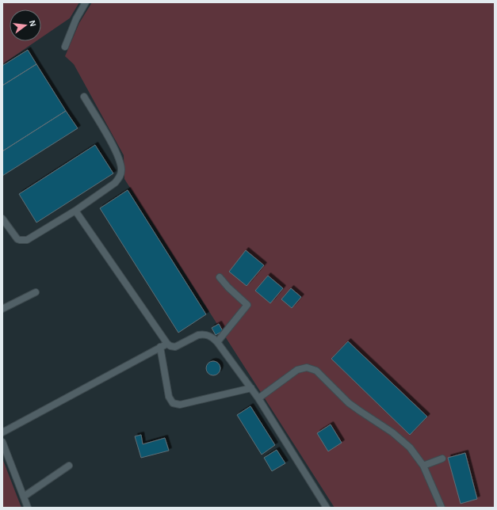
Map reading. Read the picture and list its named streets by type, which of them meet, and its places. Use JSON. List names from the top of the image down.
{
  "north": "right"
}
